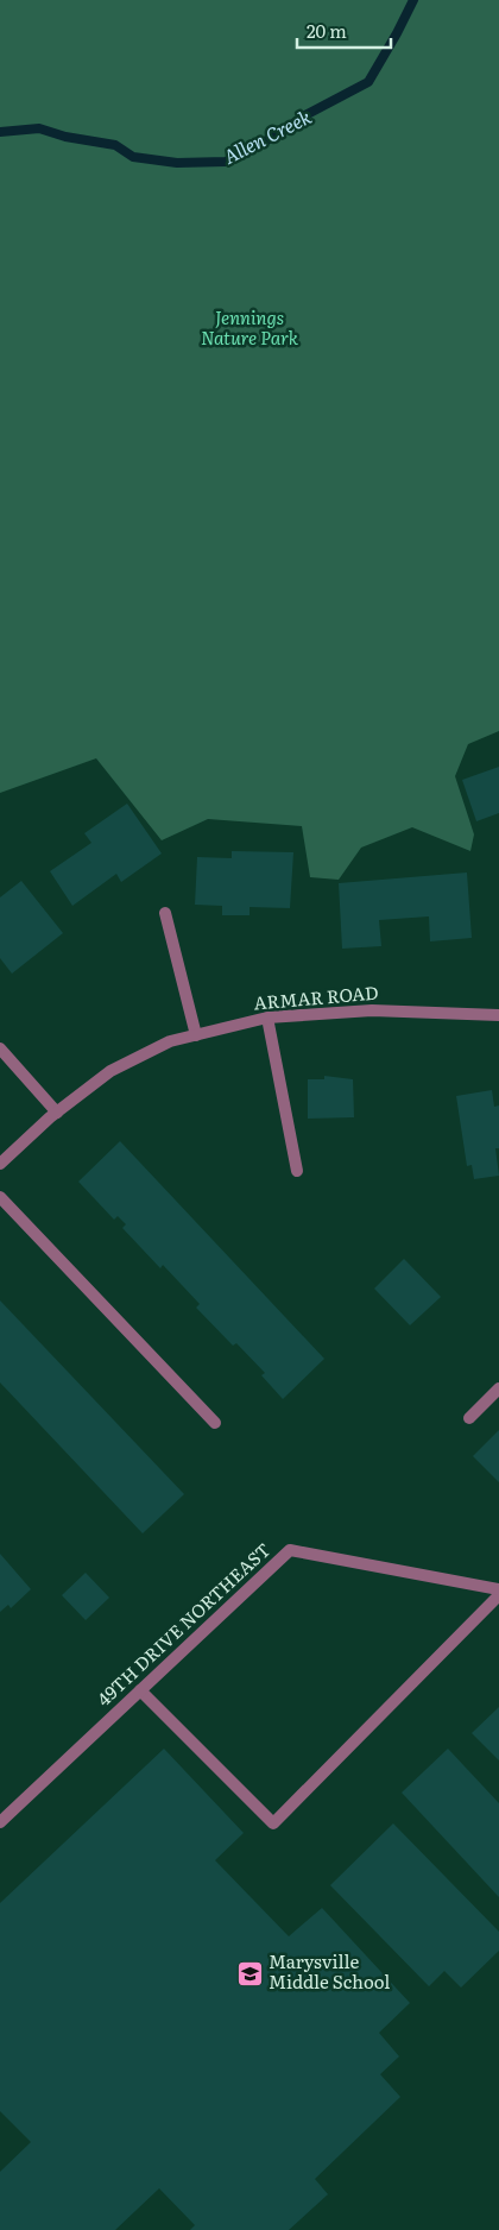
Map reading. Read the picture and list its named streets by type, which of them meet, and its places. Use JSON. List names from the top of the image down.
{
  "streets": {
    "street": ["ARMAR ROAD", "49TH DRIVE NORTHEAST"]
  },
  "water": ["Allen Creek"],
  "parks": ["Jennings Nature Park"],
  "places": {
    "school or university": ["Marysville Middle School"]
  },
  "scale_bar": "20 m"
}
